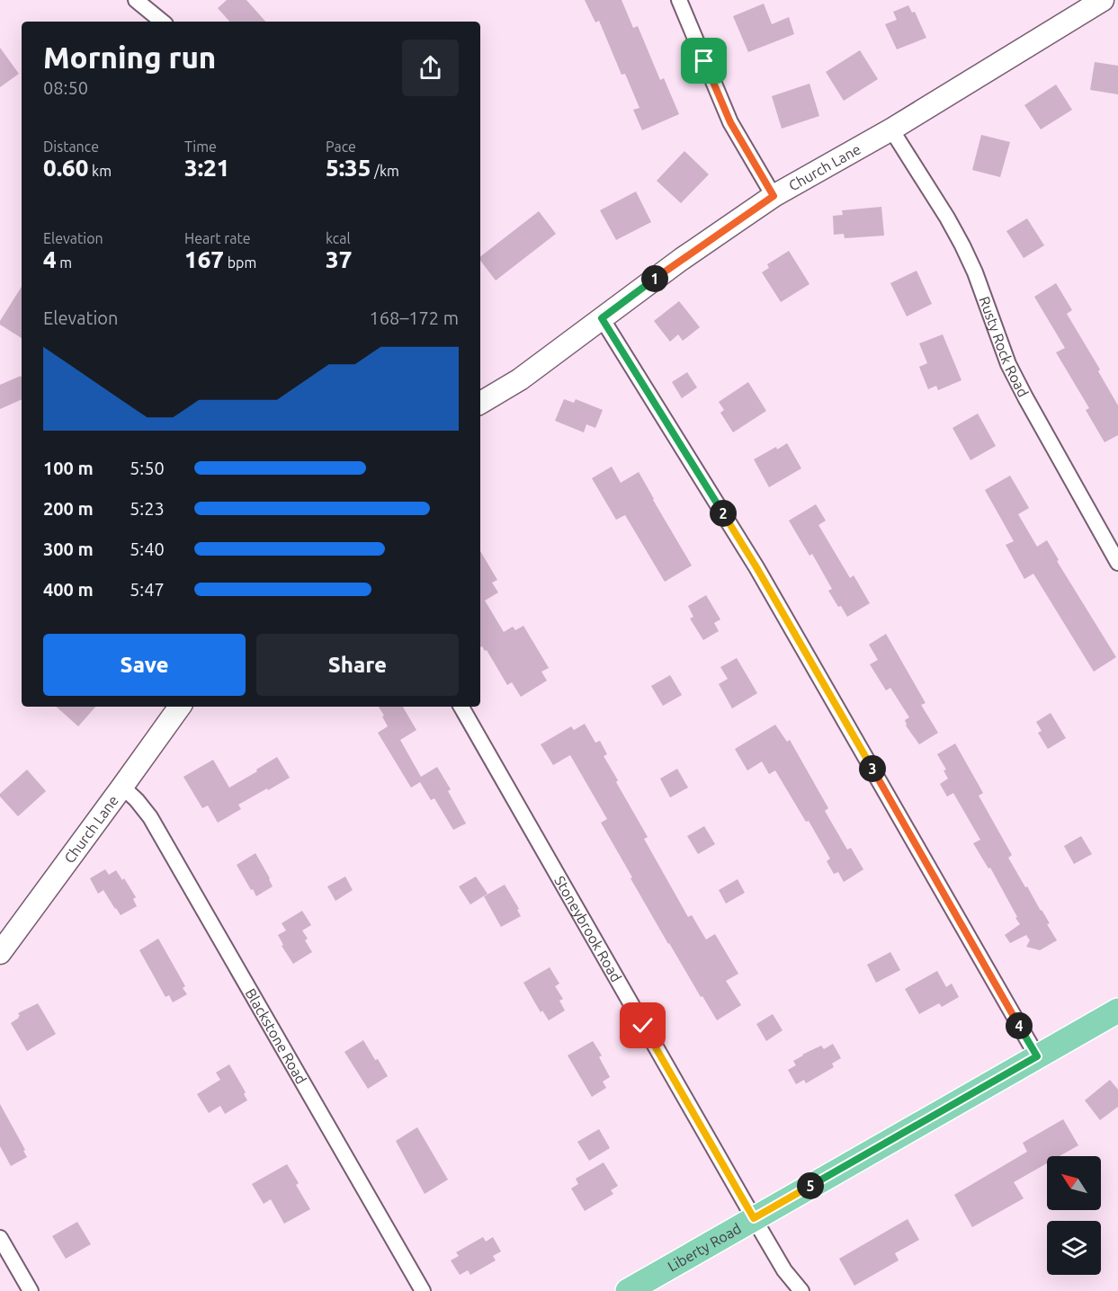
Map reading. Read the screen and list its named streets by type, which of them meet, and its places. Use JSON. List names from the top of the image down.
{
  "streets": {
    "main road": ["Liberty Road"],
    "street": [
      "Church Lane",
      "Rusty Rock Road",
      "Stoneybrook Road",
      "Blackstone Road"
    ]
  },
  "crossings": [
    ["Church Lane", "Rusty Rock Road"],
    ["Church Lane", "Blackstone Road"],
    ["Stoneybrook Road", "Liberty Road"]
  ],
  "north": "top left",
  "page": {
    "heading": ["Morning run", "08:50"],
    "stats": [
      ["Distance", "0.60 km"],
      ["Time", "3:21"],
      ["Pace", "5:35 /km"],
      ["Elevation", "4 m"],
      ["Heart rate", "167 bpm"],
      ["kcal", "37"]
    ],
    "pins": [
      "1",
      "2",
      "3",
      "4",
      "5"
    ],
    "chart": ["Elevation", "168–172 m"],
    "list": [
      {
        "name": "100 m",
        "note": "5:50"
      },
      {
        "name": "200 m",
        "note": "5:23"
      },
      {
        "name": "300 m",
        "note": "5:40"
      },
      {
        "name": "400 m",
        "note": "5:47"
      }
    ],
    "buttons": ["Save", "Share"]
  }
}
